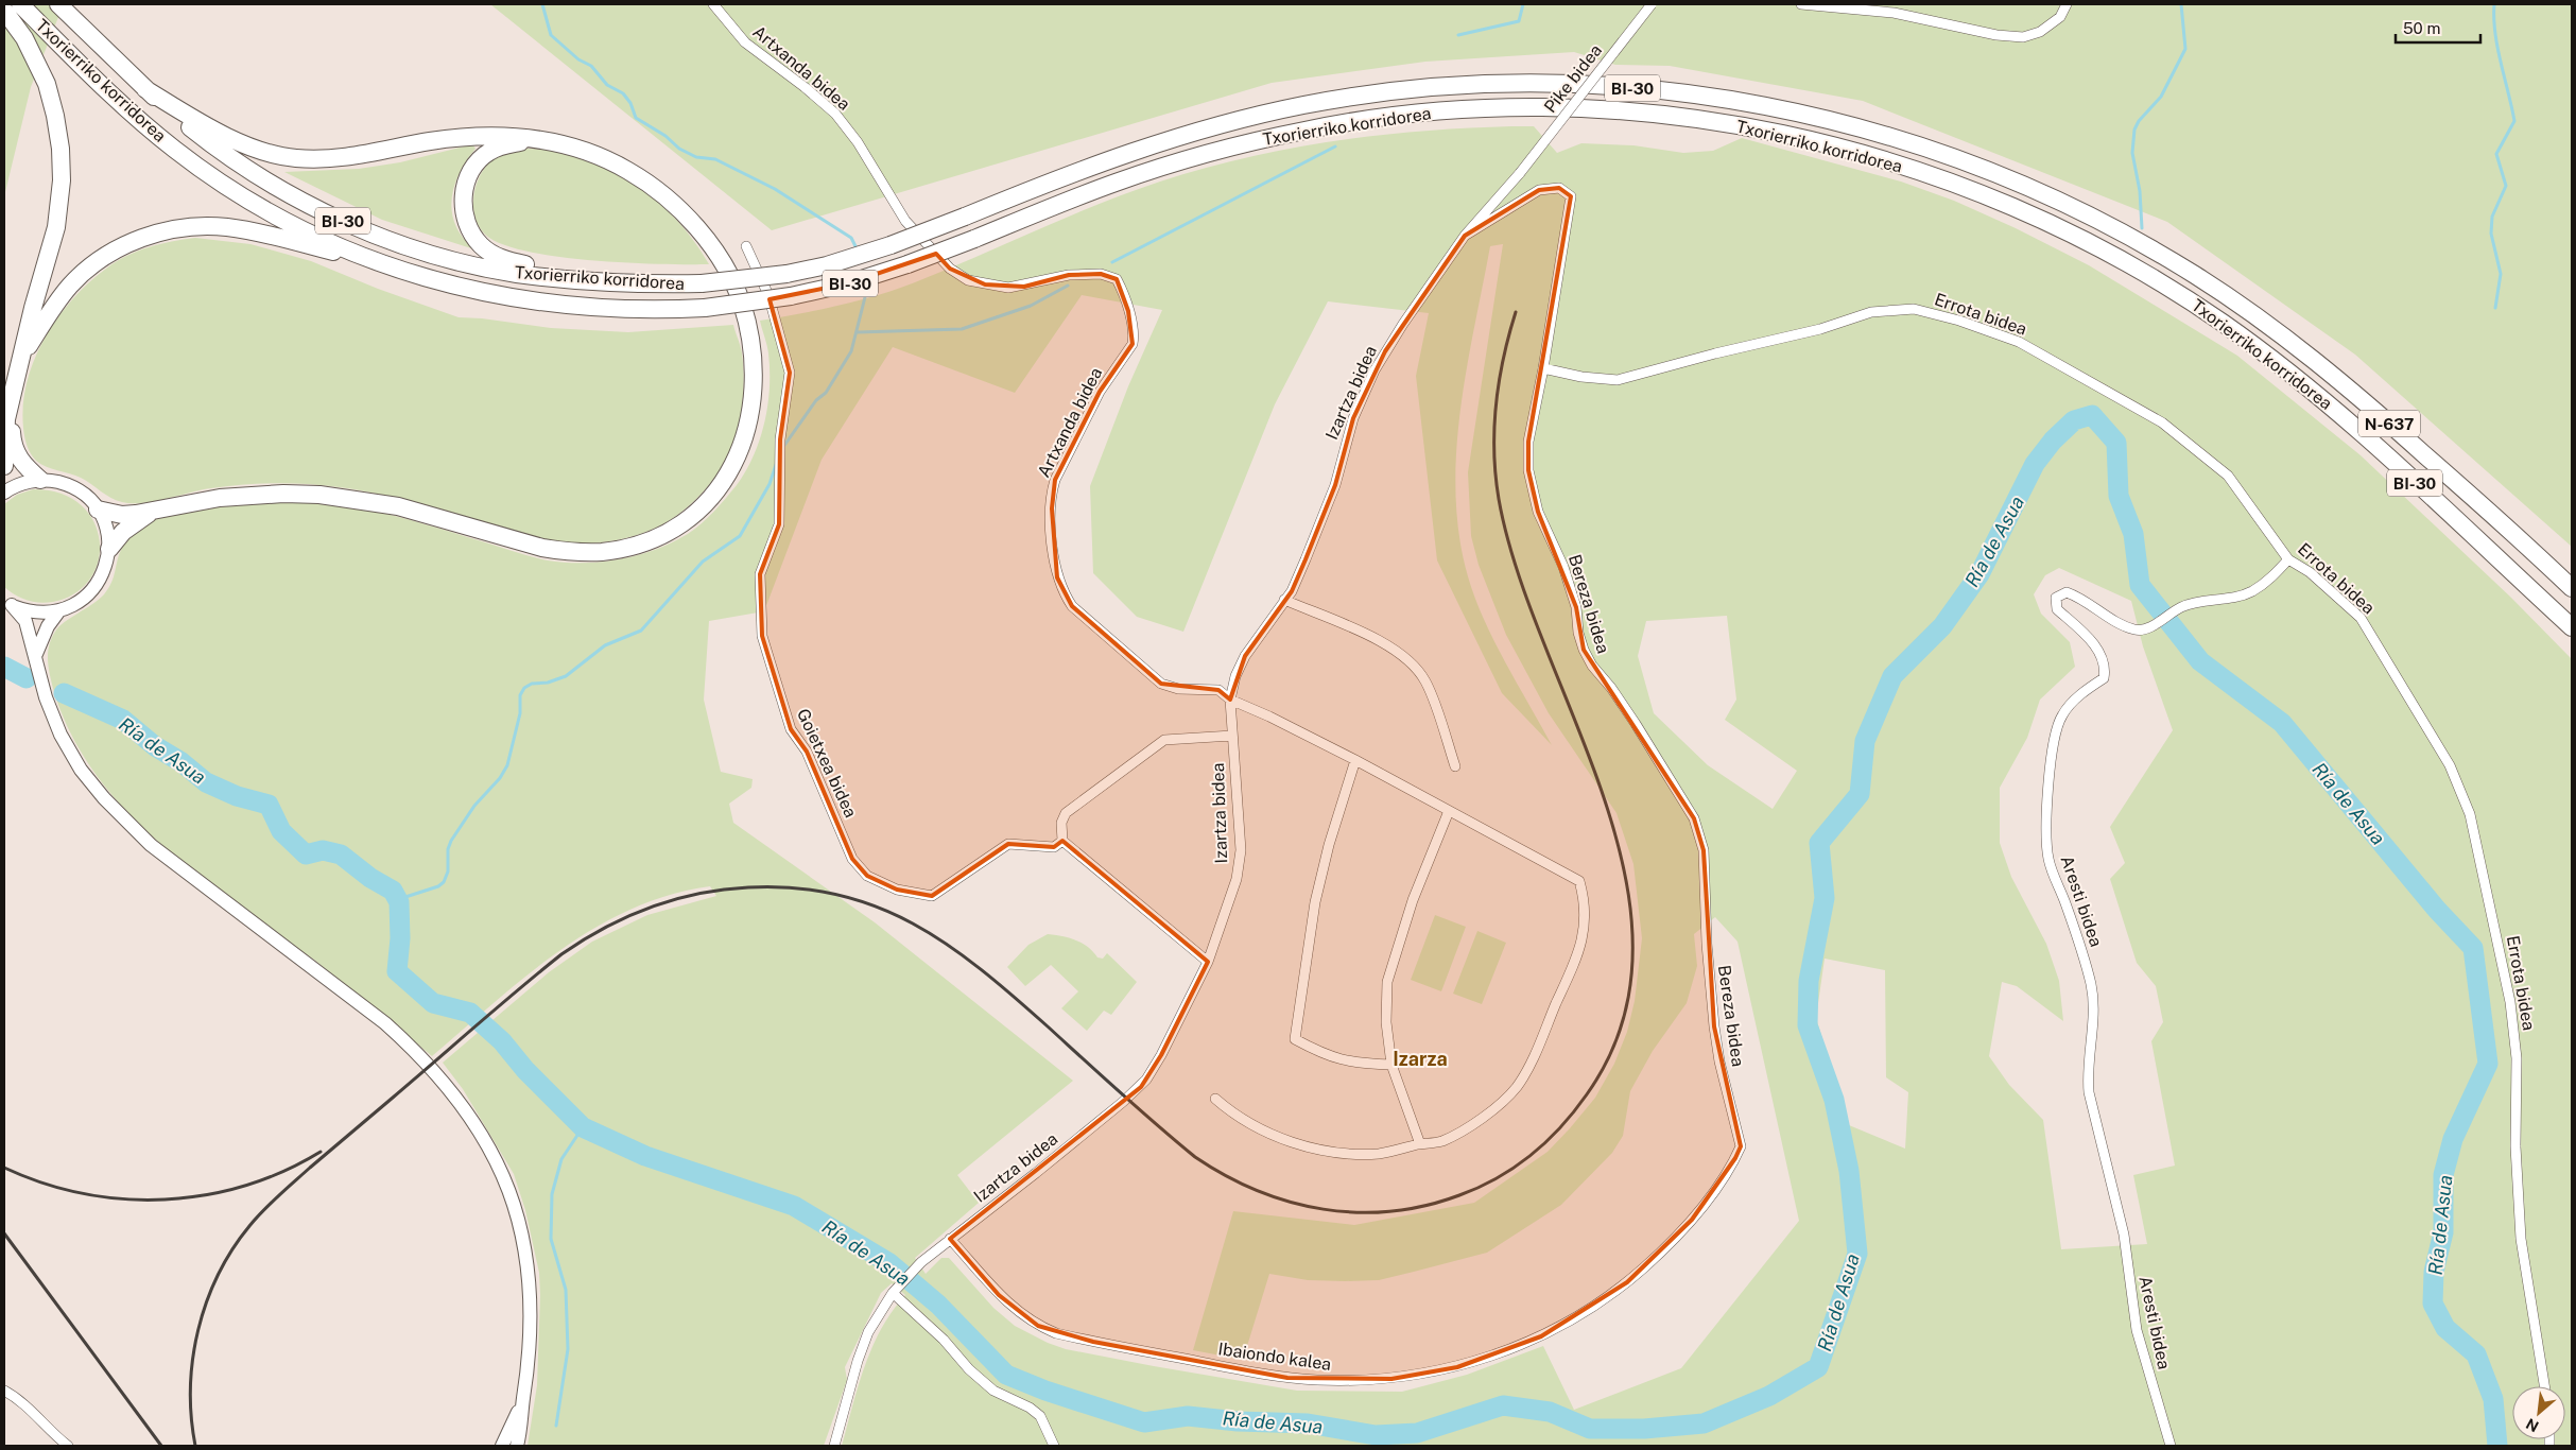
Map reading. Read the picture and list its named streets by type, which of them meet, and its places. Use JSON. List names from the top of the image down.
{
  "streets": {
    "highway": ["Txorierriko korridorea", "BI-30", "N-637"],
    "street": [
      "Artxanda bidea",
      "Pike bidea",
      "Errota bidea",
      "Izartza bidea",
      "Bereza bidea",
      "Goietxea bidea",
      "Aresti bidea",
      "Ibaiondo kalea"
    ]
  },
  "crossings": [
    ["Artxanda bidea", "Izartza bidea"],
    ["Pike bidea", "Izartza bidea"],
    ["Errota bidea", "Bereza bidea"],
    ["Errota bidea", "Aresti bidea"],
    ["Izartza bidea", "Bereza bidea"],
    ["Izartza bidea", "Ibaiondo kalea"],
    ["Bereza bidea", "Ibaiondo kalea"]
  ],
  "districts": ["Izarza"],
  "water": ["Ría de Asua"],
  "scale_bar": "50 m",
  "north": "bottom left"
}
